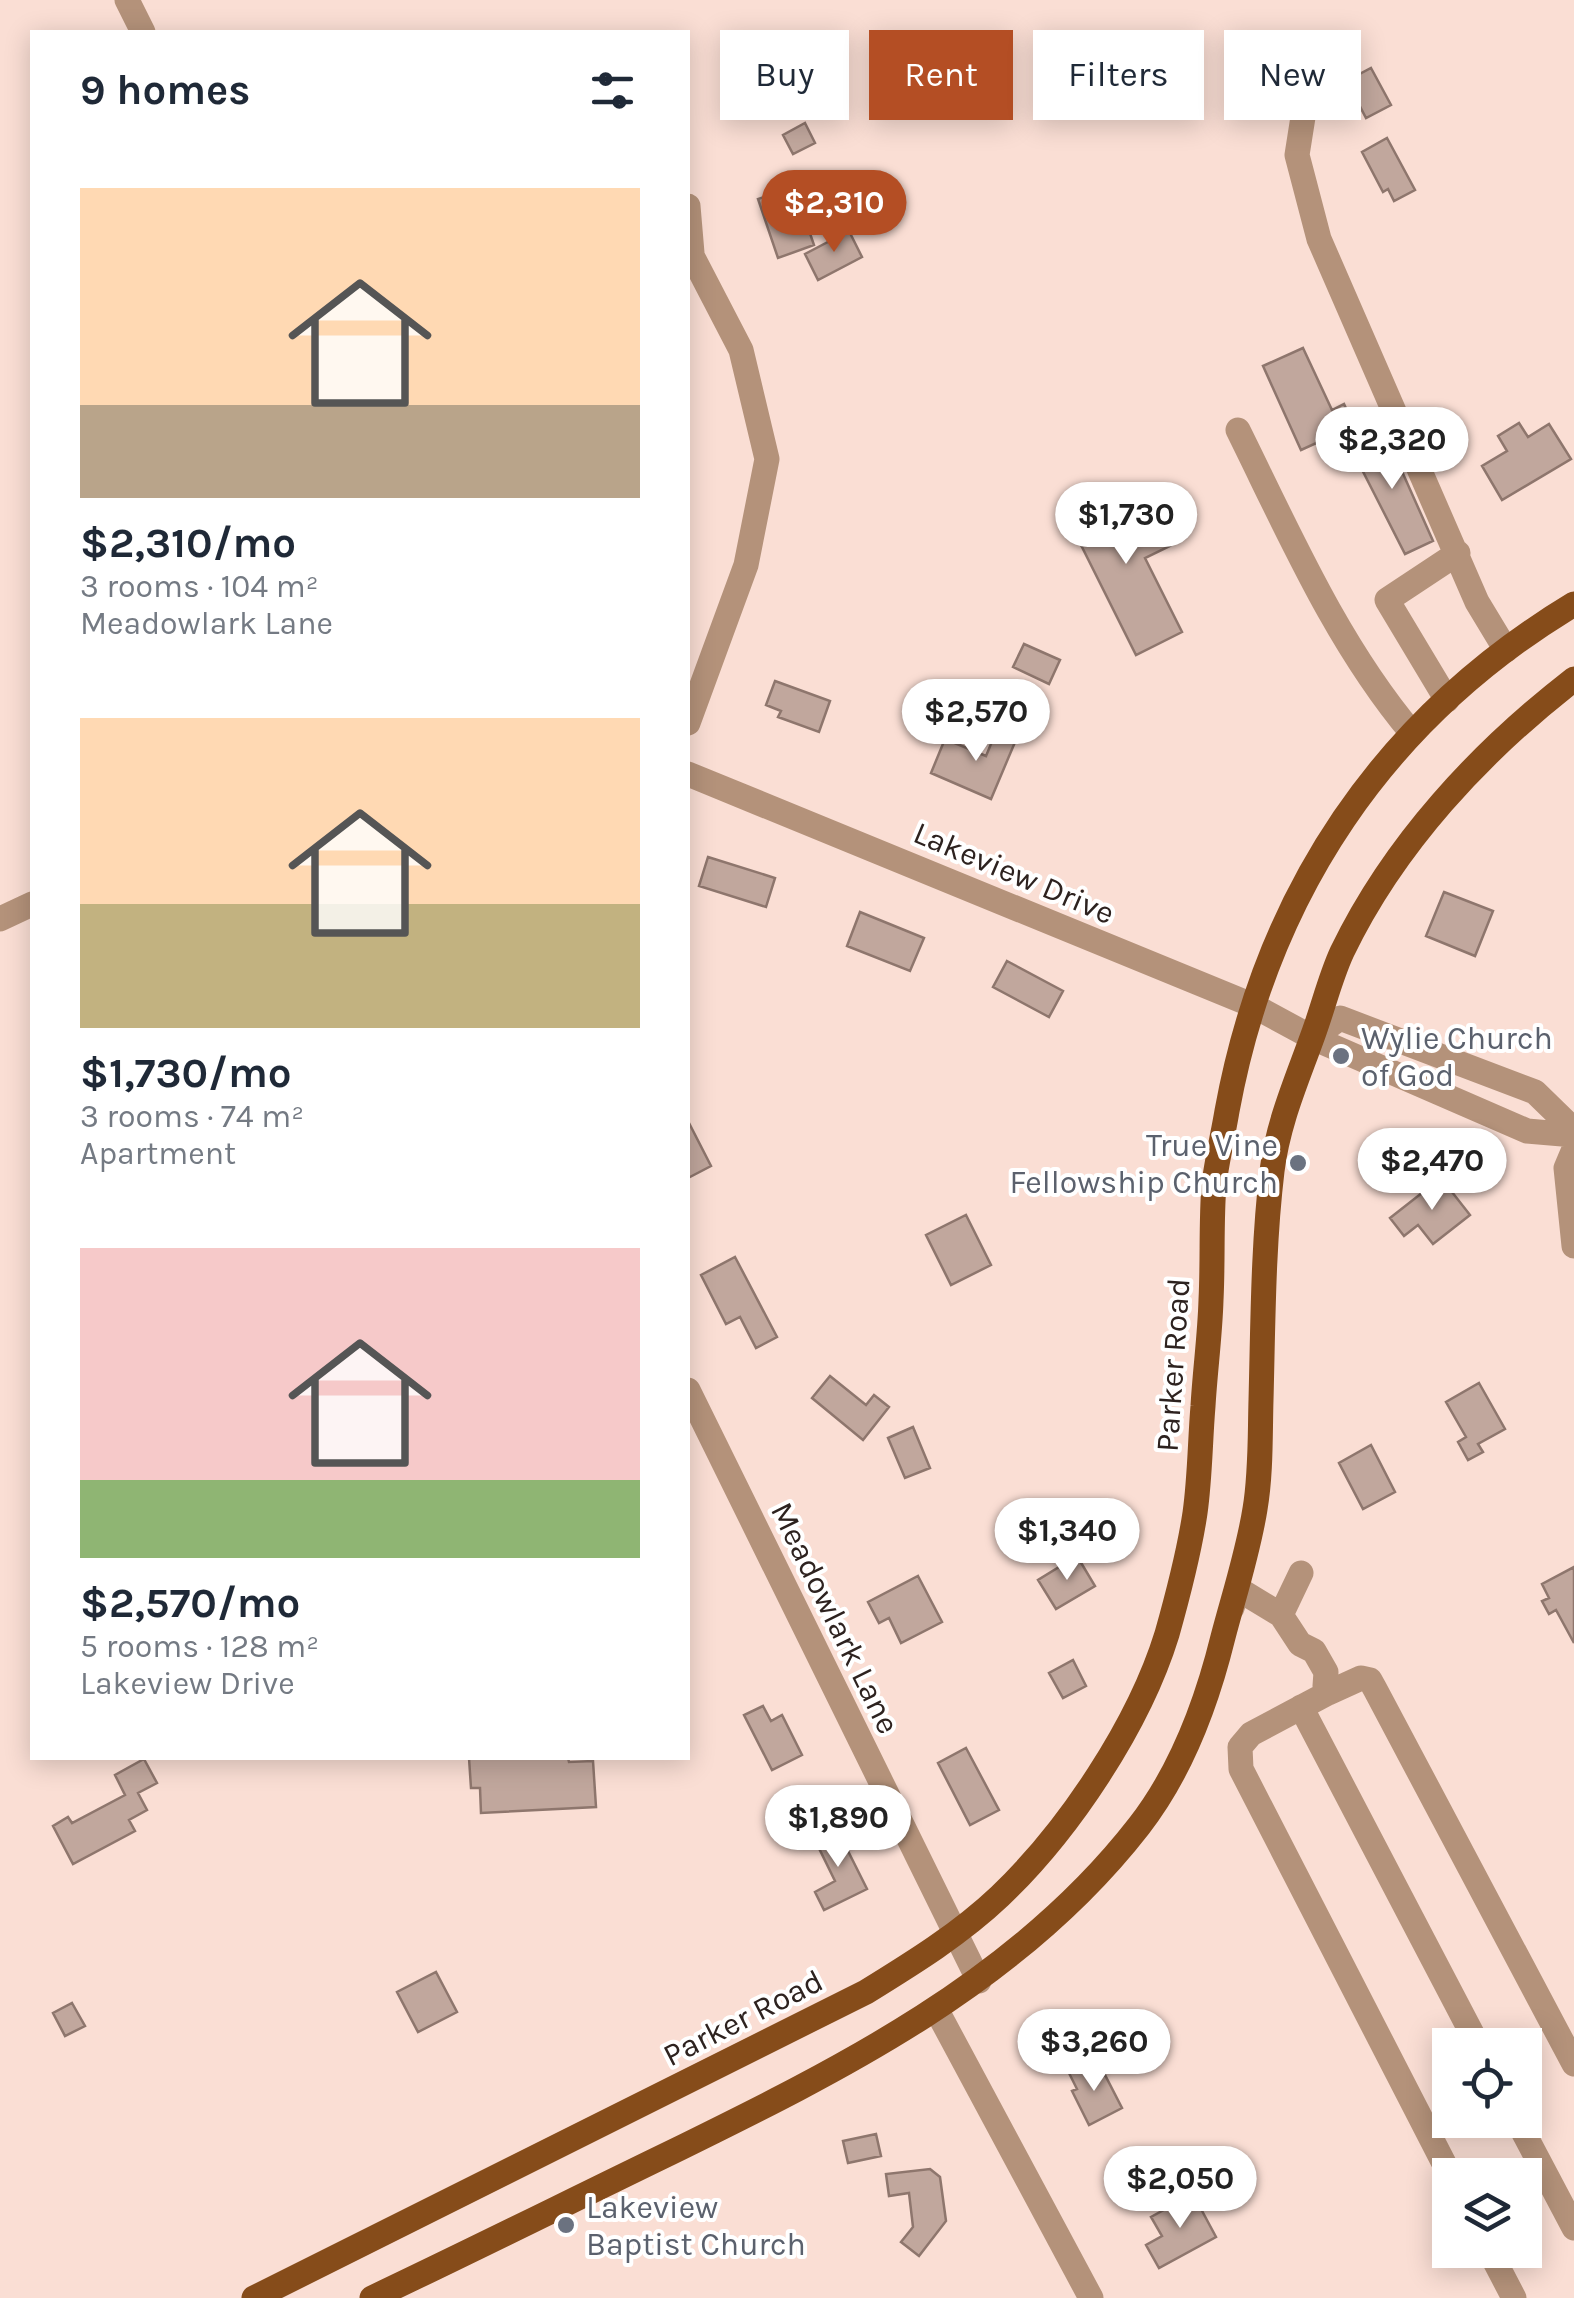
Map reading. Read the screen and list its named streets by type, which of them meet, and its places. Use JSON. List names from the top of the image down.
{
  "streets": {
    "main road": ["Parker Road"],
    "street": ["Lakeview Drive", "Meadowlark Lane"]
  },
  "crossings": [
    ["Lakeview Drive", "Parker Road"],
    ["Parker Road", "Meadowlark Lane"]
  ],
  "places": ["Wylie Church of God", "True Vine Fellowship Church", "Lakeview Baptist Church"],
  "page": {
    "chip": [
      "Buy",
      "Rent",
      "Filters",
      "New"
    ],
    "heading": "9 homes",
    "list": [
      {
        "name": "$2,310/mo",
        "note": "3 rooms · 104 m² · Meadowlark Lane"
      },
      {
        "name": "$1,730/mo",
        "note": "3 rooms · 74 m² · Apartment"
      },
      {
        "name": "$2,570/mo",
        "note": "5 rooms · 128 m² · Lakeview Drive"
      }
    ],
    "price": [
      "$2,310",
      "$2,320",
      "$1,730",
      "$2,570",
      "$2,470",
      "$1,340",
      "$1,890",
      "$3,260",
      "$2,050"
    ]
  }
}
